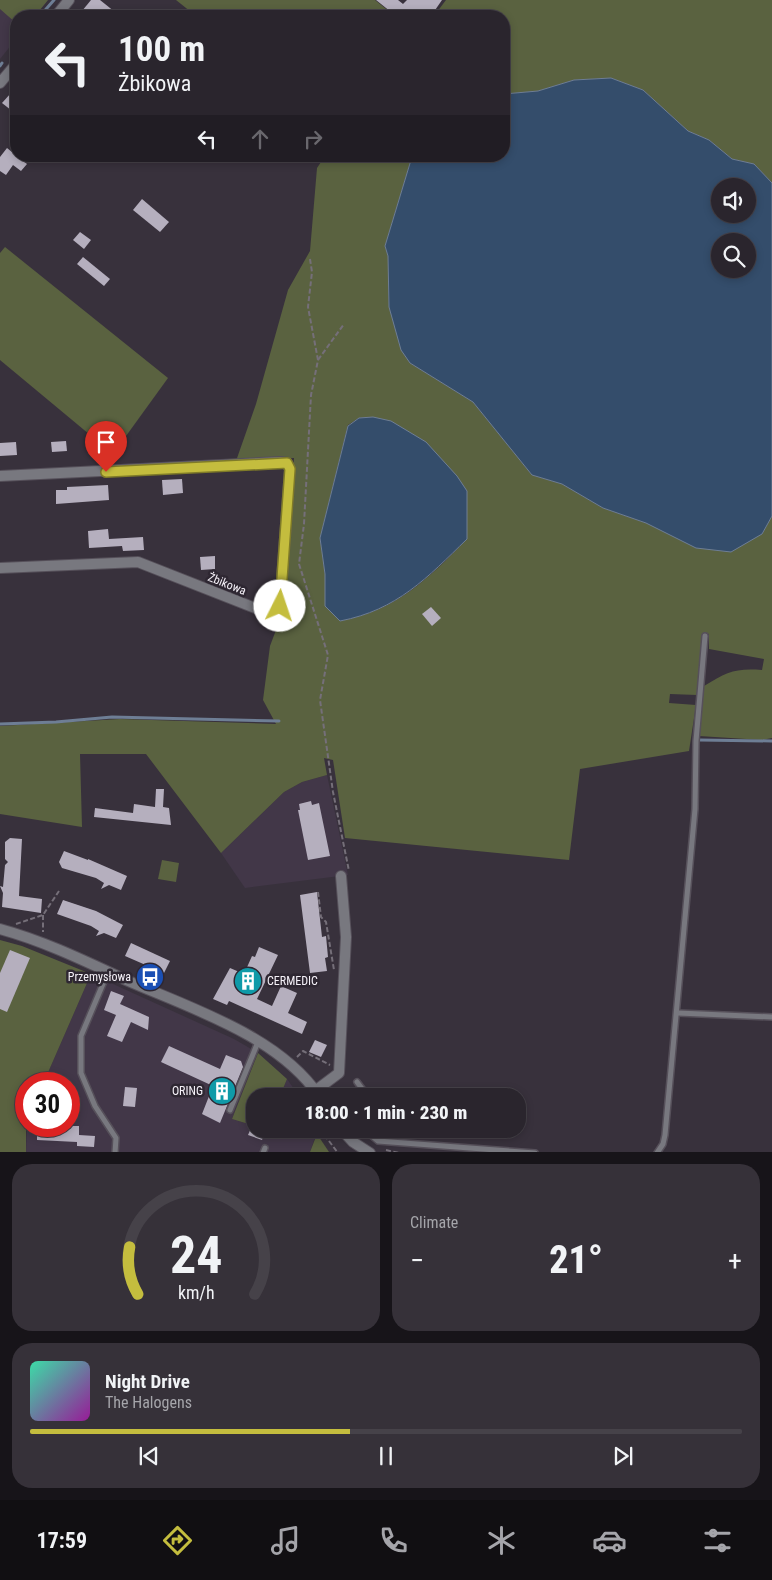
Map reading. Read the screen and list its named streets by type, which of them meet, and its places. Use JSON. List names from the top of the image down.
{
  "streets": {
    "street": ["Żbikowa"]
  },
  "places": {
    "bus stop": ["Przemysłowa"],
    "building": ["CERMEDIC", "ORING"]
  },
  "page": {
    "turn": ["100 m", "Żbikowa"],
    "limit": "30",
    "trip": "18:00 · 1 min · 230 m",
    "tile": "Climate",
    "heat": ["−", "21°", "+"],
    "song": ["Night Drive", "The Halogens"],
    "tabs": "17:59",
    "gauge": ["24", "km/h"]
  }
}
